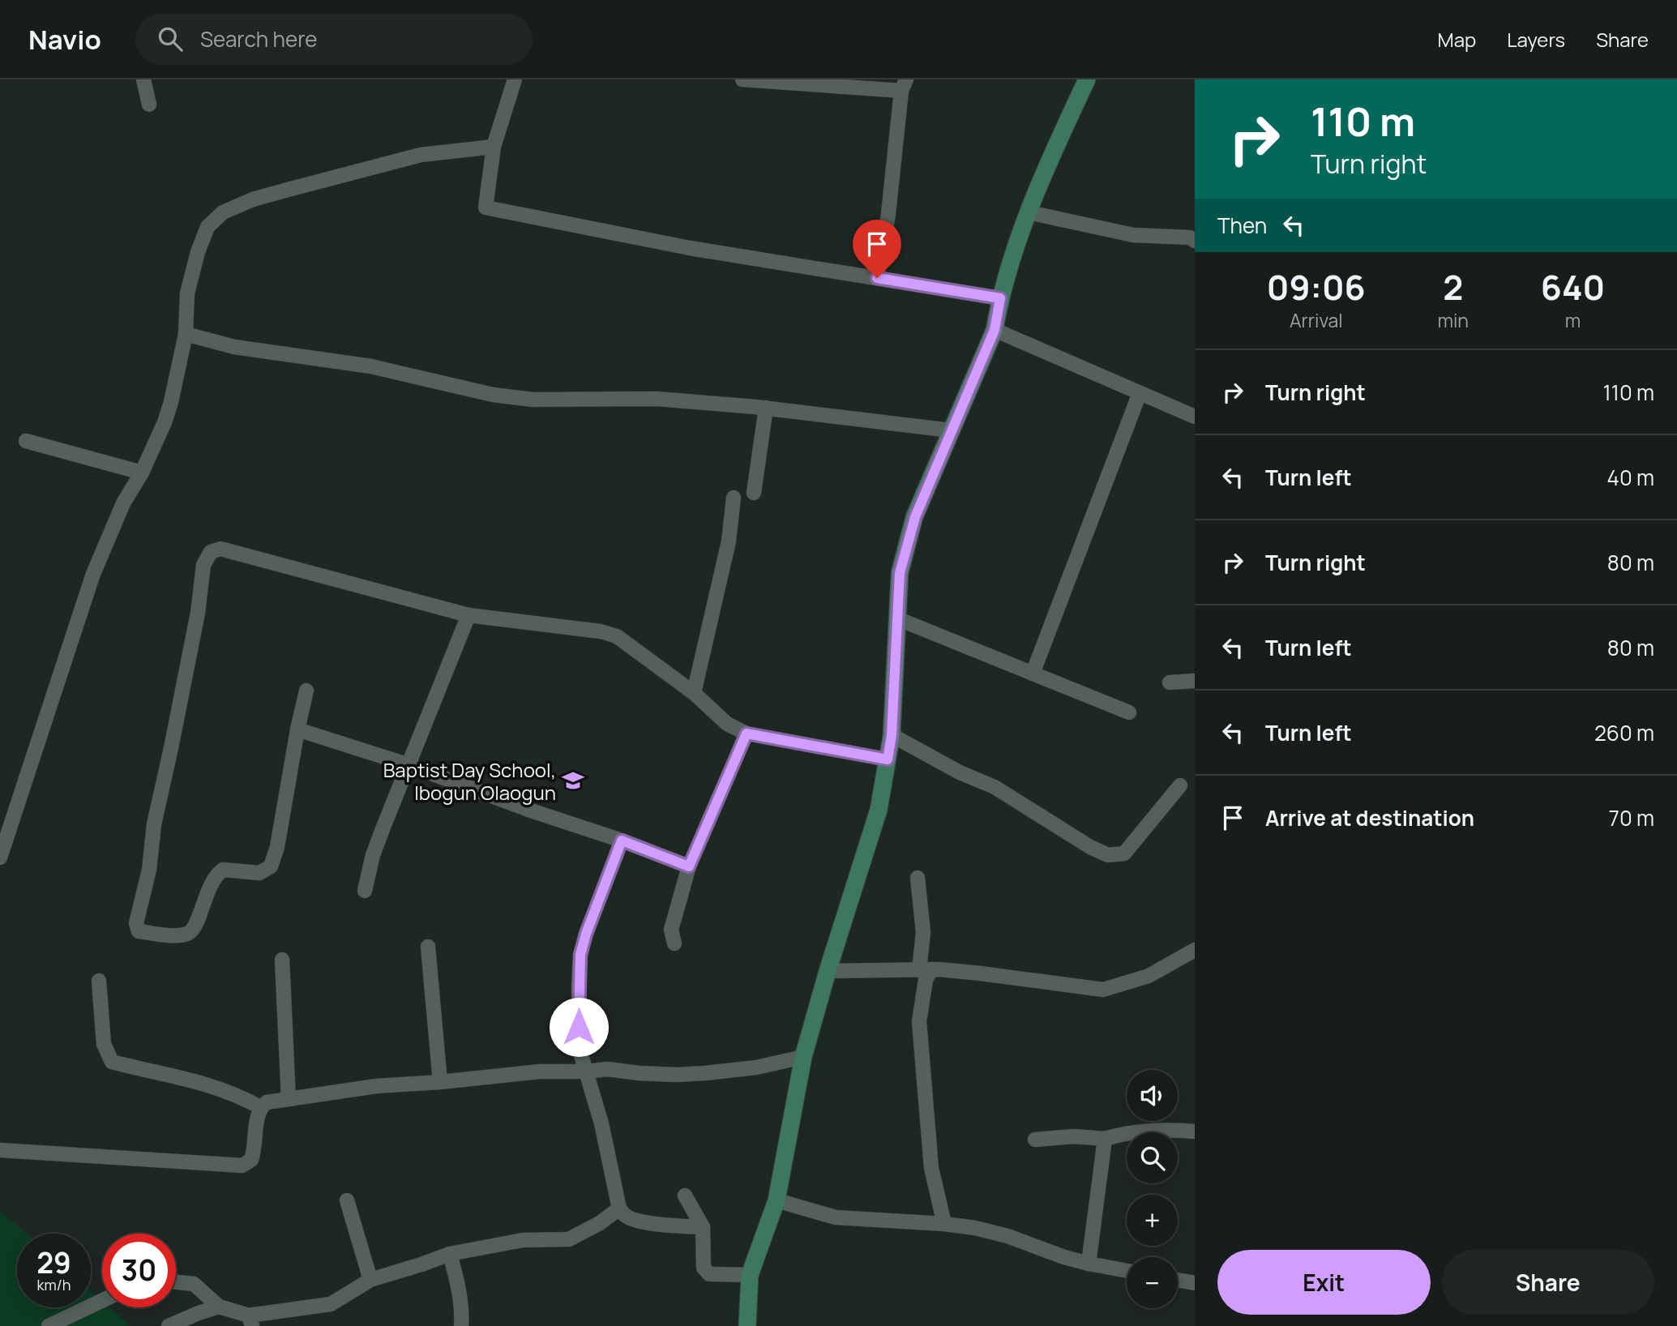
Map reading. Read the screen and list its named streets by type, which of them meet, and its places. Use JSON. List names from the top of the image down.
{
  "places": {
    "school or university": ["Baptist Day School, Ibogun Olaogun"]
  },
  "page": {
    "header": "Navio",
    "search": "Search here",
    "nav": ["Map", "Layers", "Share"],
    "turn": ["110 m", "Turn right"],
    "then": "Then",
    "eta": [
      "09:06",
      "Arrival",
      "2",
      "min",
      "640",
      "m"
    ],
    "list": [
      {
        "name": "Turn right",
        "value": "110 m"
      },
      {
        "name": "Turn left",
        "value": "40 m"
      },
      {
        "name": "Turn right",
        "value": "80 m"
      },
      {
        "name": "Turn left",
        "value": "80 m"
      },
      {
        "name": "Turn left",
        "value": "260 m"
      },
      {
        "name": "Arrive at destination",
        "value": "70 m"
      }
    ],
    "map_buttons": ["+", "−"],
    "speed": "29 km/h",
    "limit": "30",
    "buttons": ["Exit", "Share"]
  }
}
